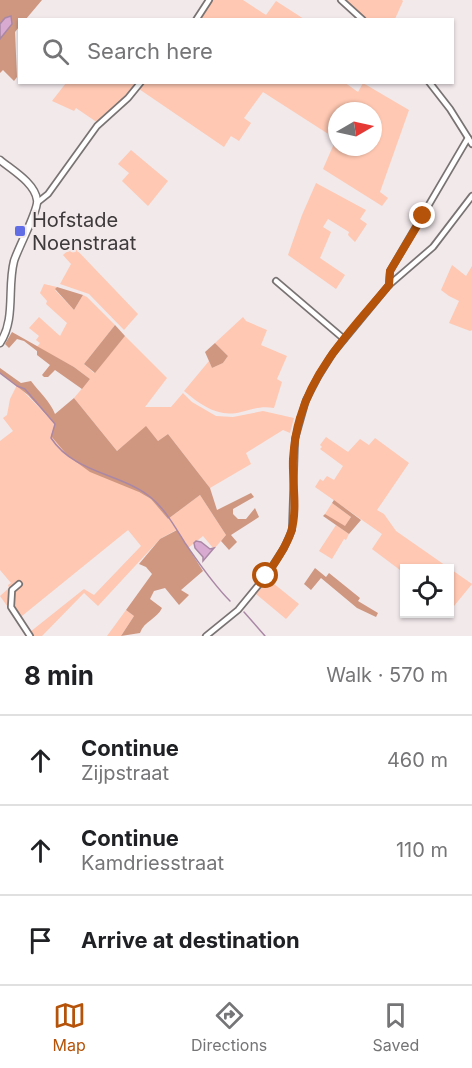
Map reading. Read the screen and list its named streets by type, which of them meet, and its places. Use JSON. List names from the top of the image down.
{
  "places": {
    "transit": ["Hofstade Noenstraat"]
  },
  "north": "right",
  "page": {
    "search": "Search here",
    "heading": ["8 min", "Walk · 570 m"],
    "list": [
      ["Continue", "Zijpstraat", "460 m"],
      ["Continue", "Kamdriesstraat", "110 m"],
      "Arrive at destination"
    ],
    "nav": ["Map", "Directions", "Saved"]
  }
}
